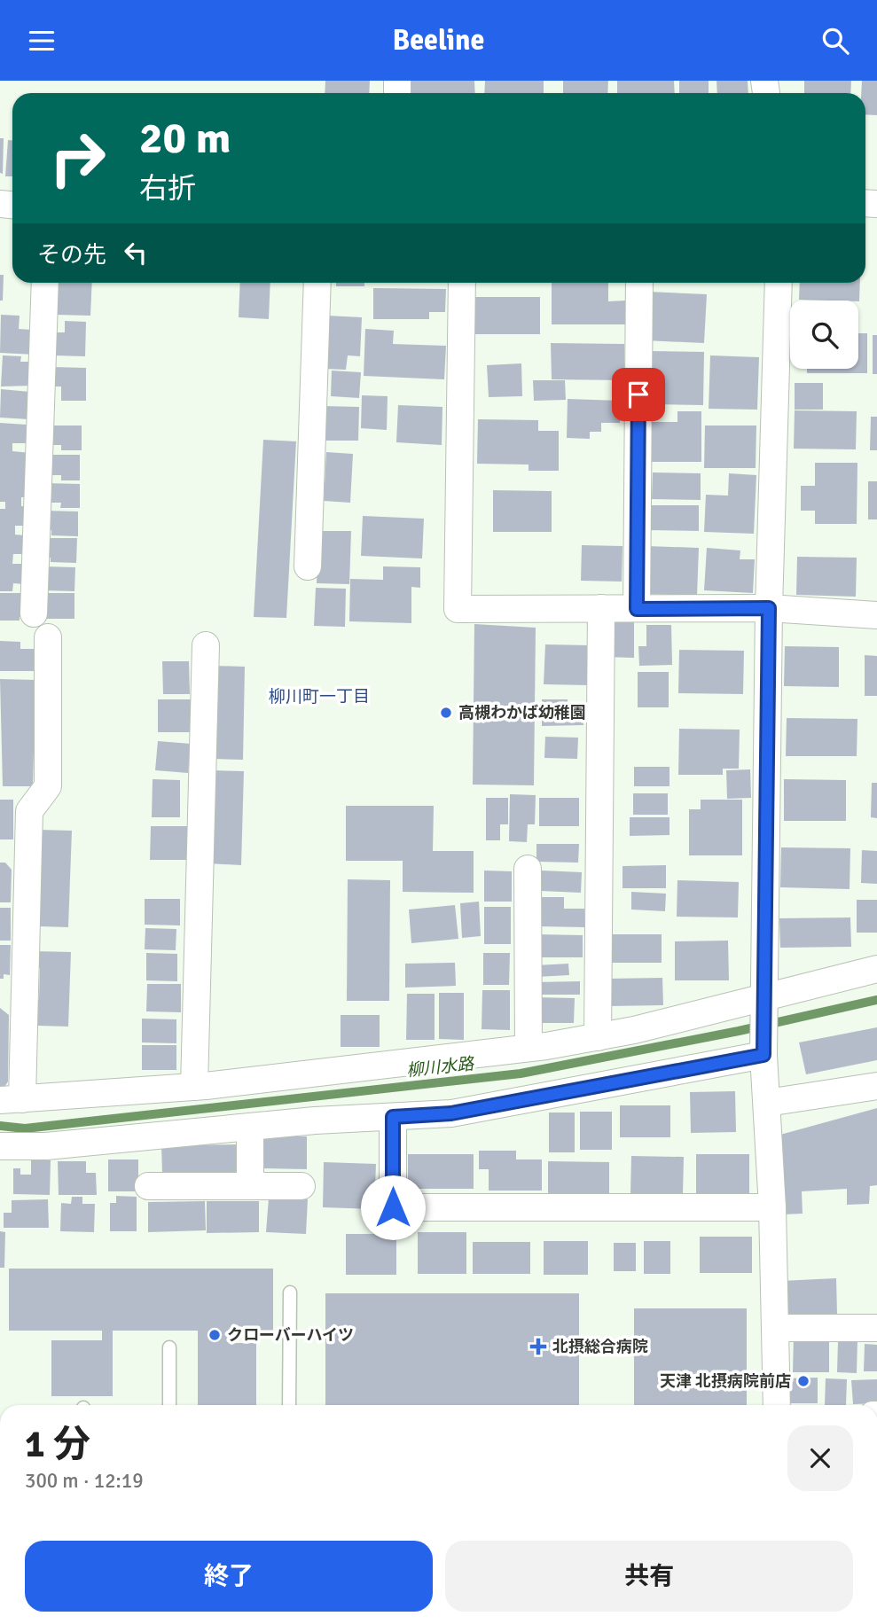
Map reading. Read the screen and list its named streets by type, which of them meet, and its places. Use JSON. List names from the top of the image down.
{
  "districts": ["柳川町一丁目"],
  "water": ["柳川水路"],
  "places": {
    "other": ["高槻わかば幼稚園", "クローバーハイツ", "天津 北摂病院前店"],
    "health": ["北摂総合病院"]
  },
  "page": {
    "header": "Beeline",
    "turn": ["20 m", "右折"],
    "then": "その先",
    "heading": ["1 分", "300 m · 12:19"],
    "buttons": ["終了", "共有"]
  }
}
